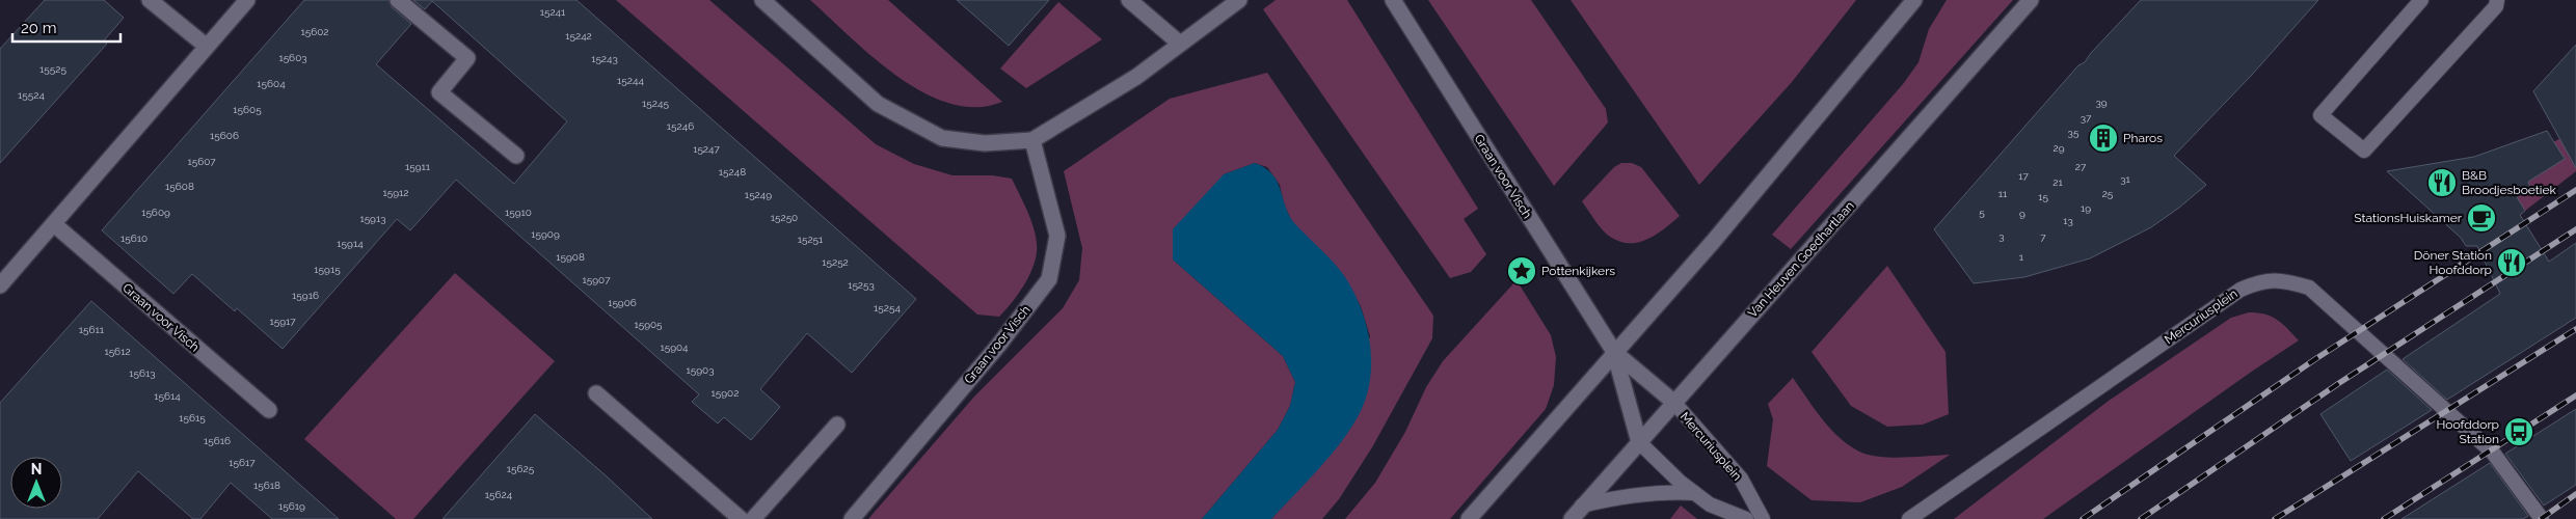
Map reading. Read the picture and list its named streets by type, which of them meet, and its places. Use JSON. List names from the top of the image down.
{
  "streets": {
    "street": ["Graan voor Visch", "Van Heuven Goedhartlaan"],
    "lane": ["Mercuriusplein"]
  },
  "crossings": [
    ["Graan voor Visch", "Van Heuven Goedhartlaan"],
    ["Graan voor Visch", "Mercuriusplein"],
    ["Van Heuven Goedhartlaan", "Mercuriusplein"]
  ],
  "places": {
    "building": ["Pharos"],
    "restaurant": ["B&B Broodjesboetiek", "Döner Station Hoofddorp"],
    "cafe": ["StationsHuiskamer"],
    "place": ["Pottenkijkers"],
    "bus stop": ["Hoofddorp Station"]
  },
  "house_numbers": [
    "15241",
    "15602",
    "15242",
    "15603",
    "15243",
    "15525",
    "15244",
    "15604",
    "15524",
    "39",
    "15245",
    "15605",
    "37",
    "15246",
    "35",
    "15606",
    "29",
    "15247",
    "15607",
    "15911",
    "27",
    "15248",
    "17",
    "31",
    "21",
    "15608",
    "15912",
    "11",
    "25",
    "15249",
    "15",
    "19",
    "15609",
    "15910",
    "5",
    "9",
    "15250",
    "15913",
    "13",
    "15909",
    "3",
    "7",
    "15610",
    "15251",
    "15914",
    "15908",
    "1",
    "15252",
    "15915",
    "15907",
    "15253",
    "15916",
    "15906",
    "15254",
    "15917",
    "15905",
    "15611",
    "15904",
    "15612",
    "15903",
    "15613",
    "15902",
    "15614",
    "15615",
    "15616",
    "15617",
    "15625",
    "15618",
    "15624",
    "15619"
  ],
  "scale_bar": "20 m",
  "north": "top"
}
